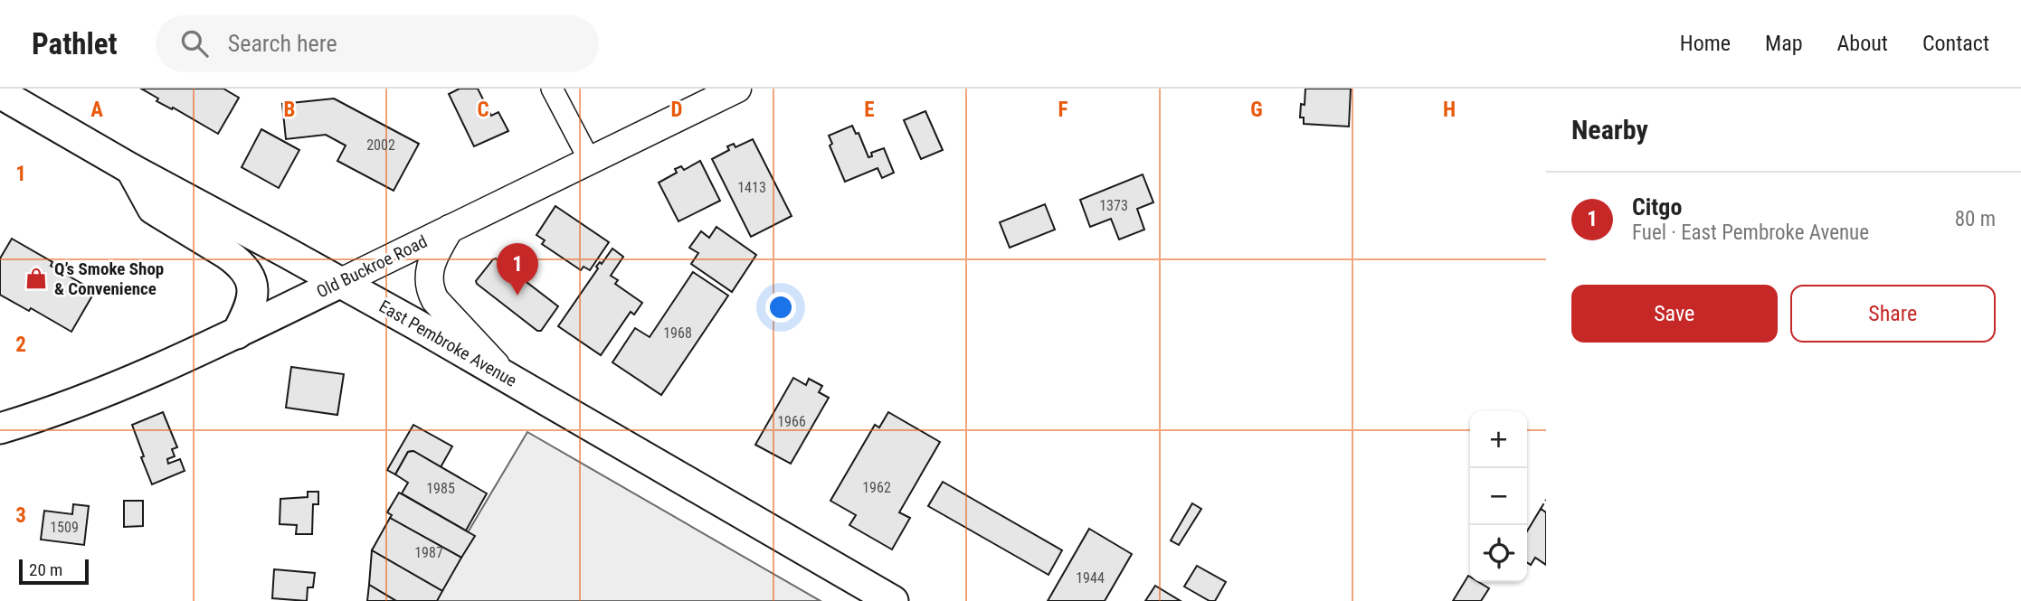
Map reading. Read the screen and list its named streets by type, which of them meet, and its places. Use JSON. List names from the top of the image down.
{
  "streets": {
    "main road": ["Old Buckroe Road", "East Pembroke Avenue"]
  },
  "crossings": [
    ["Old Buckroe Road", "East Pembroke Avenue"]
  ],
  "places": {
    "shop": ["Q’s Smoke Shop & Convenience"]
  },
  "house_numbers": [
    "2002",
    "1413",
    "1373",
    "1968",
    "1966",
    "1962",
    "1985",
    "1509",
    "1987",
    "1944"
  ],
  "scale_bar": "20 m",
  "page": {
    "header": "Pathlet",
    "search": "Search here",
    "nav": [
      "Home",
      "Map",
      "About",
      "Contact"
    ],
    "heading": "Nearby",
    "list": [
      {
        "mark": "1",
        "name": "Citgo",
        "note": "Fuel · East Pembroke Avenue",
        "value": "80 m"
      }
    ],
    "pins": "1",
    "buttons": ["Save", "Share"],
    "map_buttons": ["+", "−"],
    "scale": "20 m"
  },
  "grid": {
    "columns": [
      "A",
      "B",
      "C",
      "D",
      "E",
      "F",
      "G",
      "H"
    ],
    "rows": ["1", "2", "3"]
  }
}
